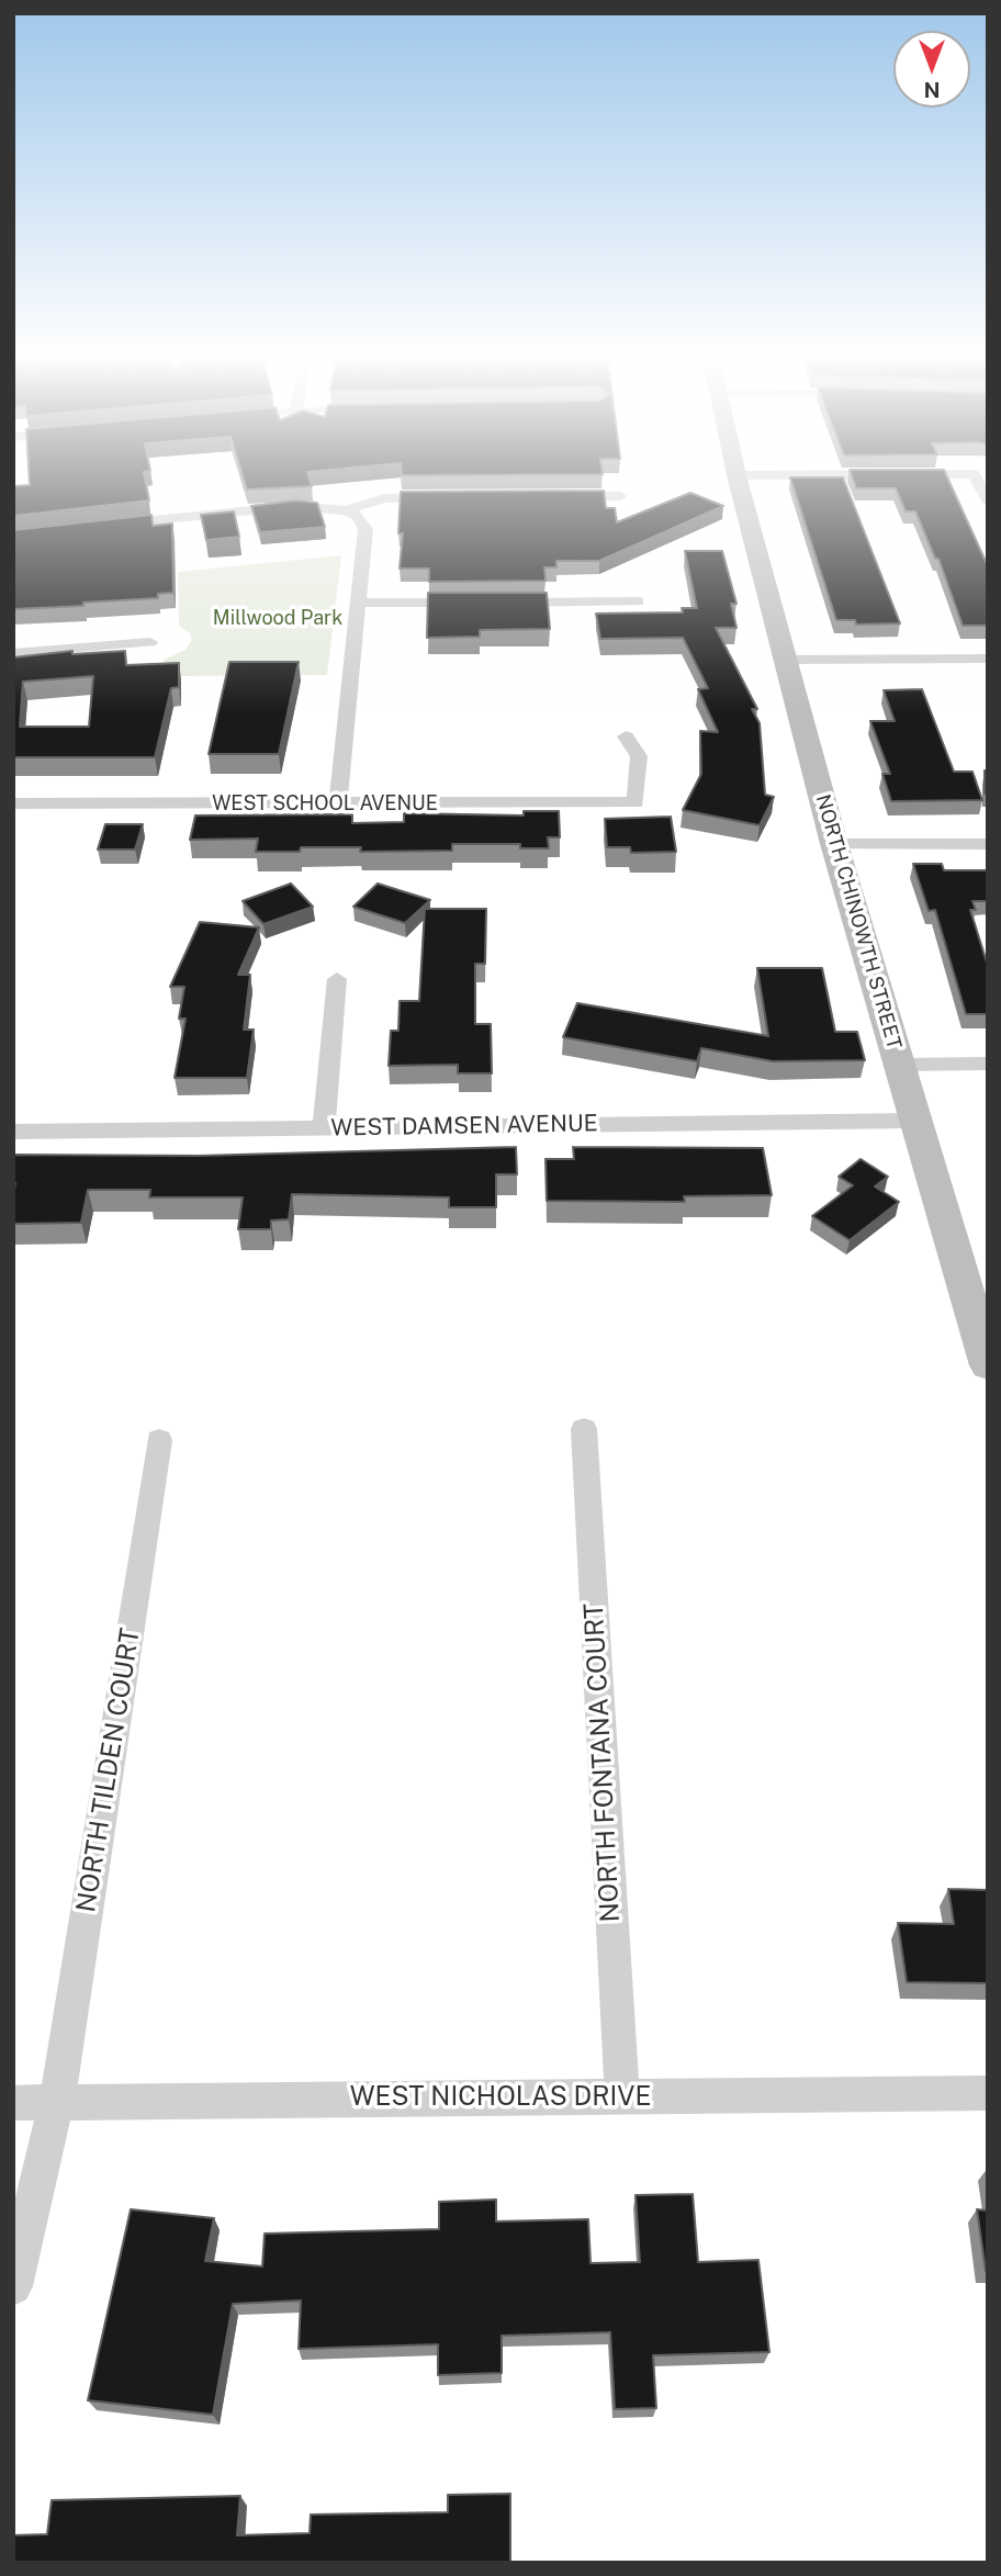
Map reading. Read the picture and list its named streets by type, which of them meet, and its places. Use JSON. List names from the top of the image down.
{
  "streets": {
    "street": [
      "WEST SCHOOL AVENUE",
      "NORTH CHINOWTH STREET",
      "WEST DAMSEN AVENUE",
      "NORTH FONTANA COURT",
      "NORTH TILDEN COURT",
      "WEST NICHOLAS DRIVE"
    ]
  },
  "crossings": [
    ["NORTH CHINOWTH STREET", "WEST DAMSEN AVENUE"],
    ["NORTH FONTANA COURT", "WEST NICHOLAS DRIVE"],
    ["NORTH TILDEN COURT", "WEST NICHOLAS DRIVE"]
  ],
  "parks": ["Millwood Park"],
  "north": "bottom"
}
